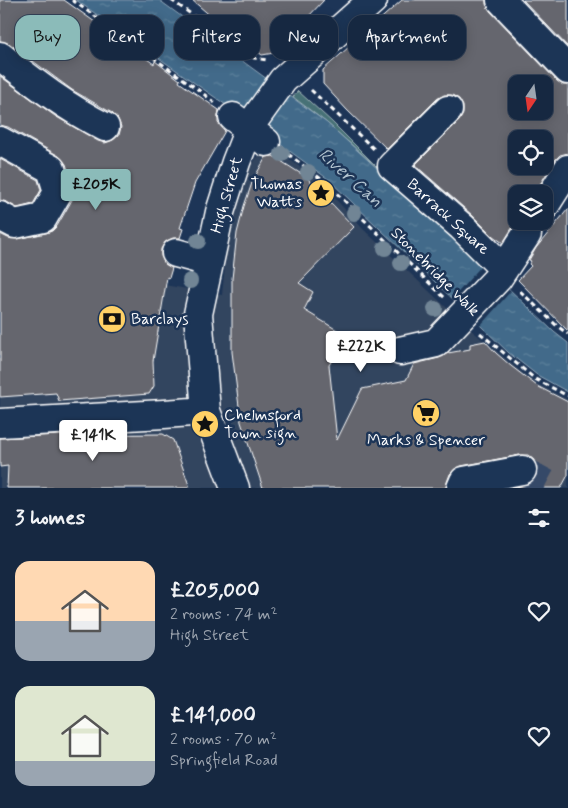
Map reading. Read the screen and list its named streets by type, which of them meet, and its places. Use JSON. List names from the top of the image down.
{
  "streets": {
    "street": ["High Street", "Barrack Square"],
    "path": ["Stonebridge Walk"]
  },
  "crossings": [
    ["High Street", "Barrack Square"],
    ["High Street", "Stonebridge Walk"],
    ["Barrack Square", "Stonebridge Walk"]
  ],
  "water": ["River Can"],
  "places": {
    "place": ["Thomas Watts", "Chelmsford Town sign"],
    "bank": ["Barclays"],
    "supermarket": ["Marks & Spencer"]
  },
  "north": "bottom",
  "page": {
    "chip": [
      "Buy",
      "Rent",
      "Filters",
      "New",
      "Apartment"
    ],
    "price": ["£205K", "£222K", "£141K"],
    "heading": "3 homes",
    "list": [
      {
        "name": "£205,000",
        "note": "2 rooms · 74 m² · High Street"
      },
      {
        "name": "£141,000",
        "note": "2 rooms · 70 m² · Springfield Road"
      }
    ]
  }
}
